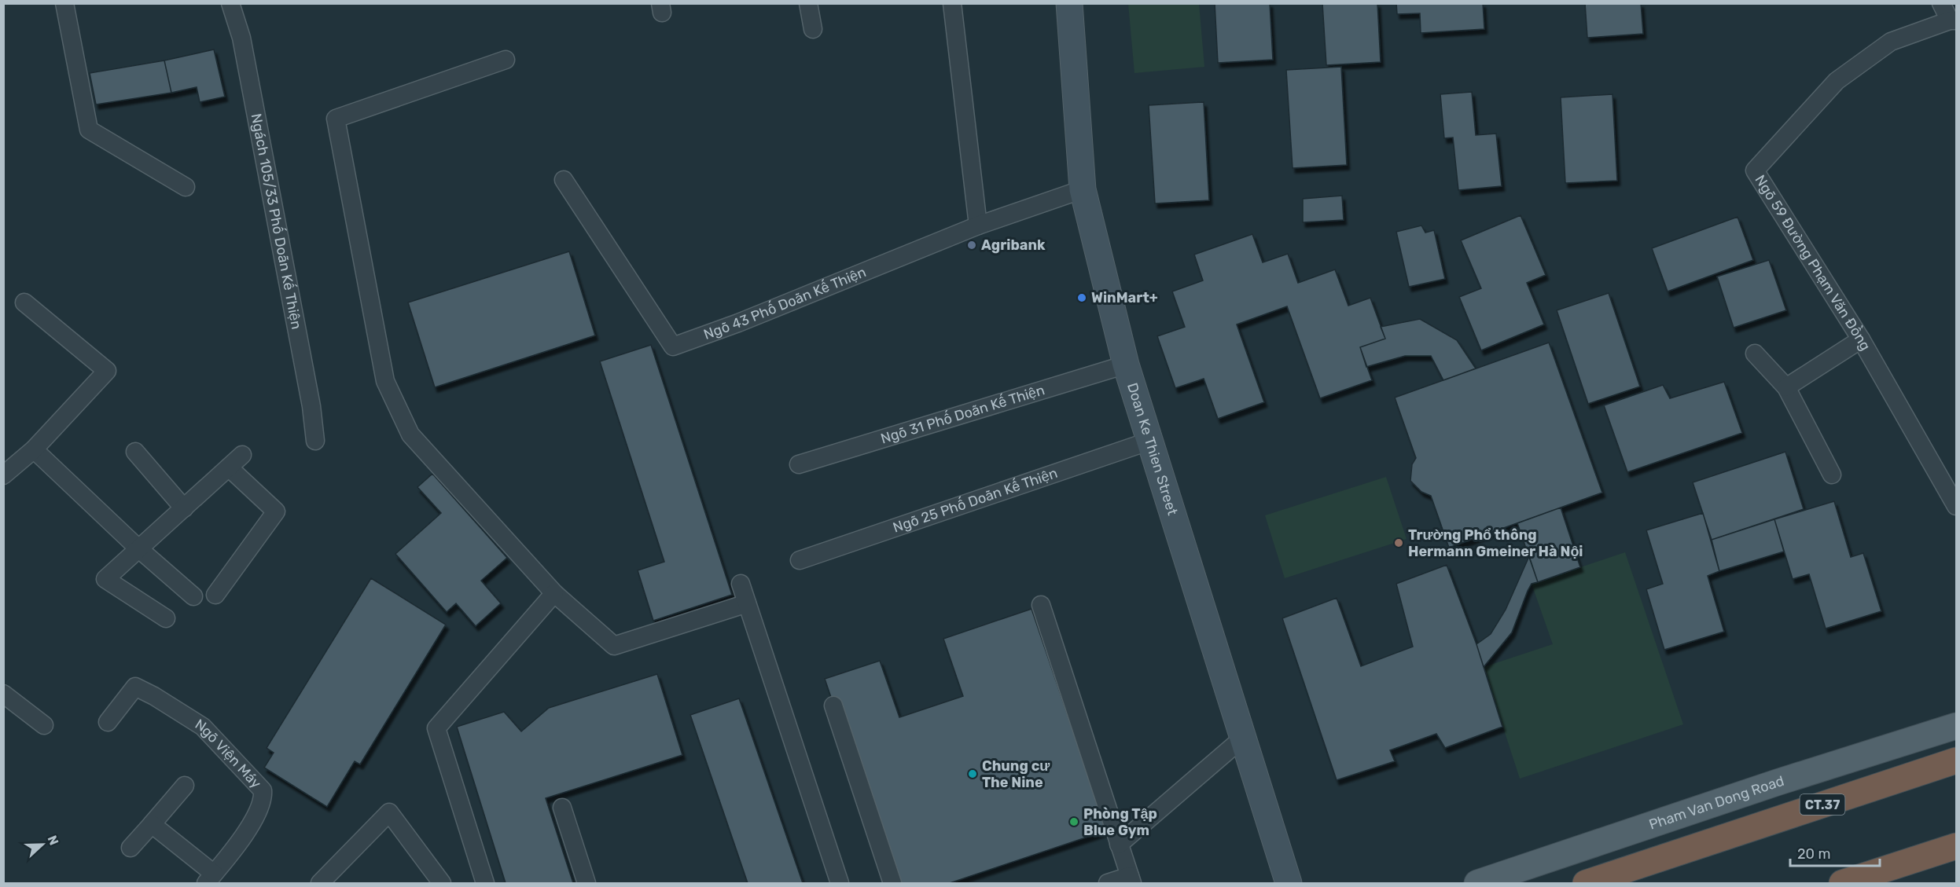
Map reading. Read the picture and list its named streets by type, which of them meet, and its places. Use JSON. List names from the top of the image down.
{
  "streets": {
    "highway": ["CT.37"],
    "main road": ["Pham Van Dong Road"],
    "street": ["Doan Ke Thien Street"],
    "lane": [
      "Ngách 105/33 Phố Doãn Kế Thiện",
      "Ngõ 59 Đường Phạm Văn Đồng",
      "Ngõ 43 Phố Doãn Kế Thiện",
      "Ngõ 31 Phố Doãn Kế Thiện",
      "Ngõ 25 Phố Doãn Kế Thiện",
      "Ngõ Viện Máy"
    ]
  },
  "crossings": [
    ["Ngõ 43 Phố Doãn Kế Thiện", "Doan Ke Thien Street"],
    ["Ngõ 31 Phố Doãn Kế Thiện", "Doan Ke Thien Street"],
    ["Doan Ke Thien Street", "Ngõ 25 Phố Doãn Kế Thiện"]
  ],
  "places": [
    "Agribank",
    "WinMart+",
    "Trường Phổ thông Hermann Gmeiner Hà Nội",
    "Chung cư The Nine",
    "Phòng Tập Blue Gym"
  ],
  "scale_bar": "20 m",
  "north": "right"
}
